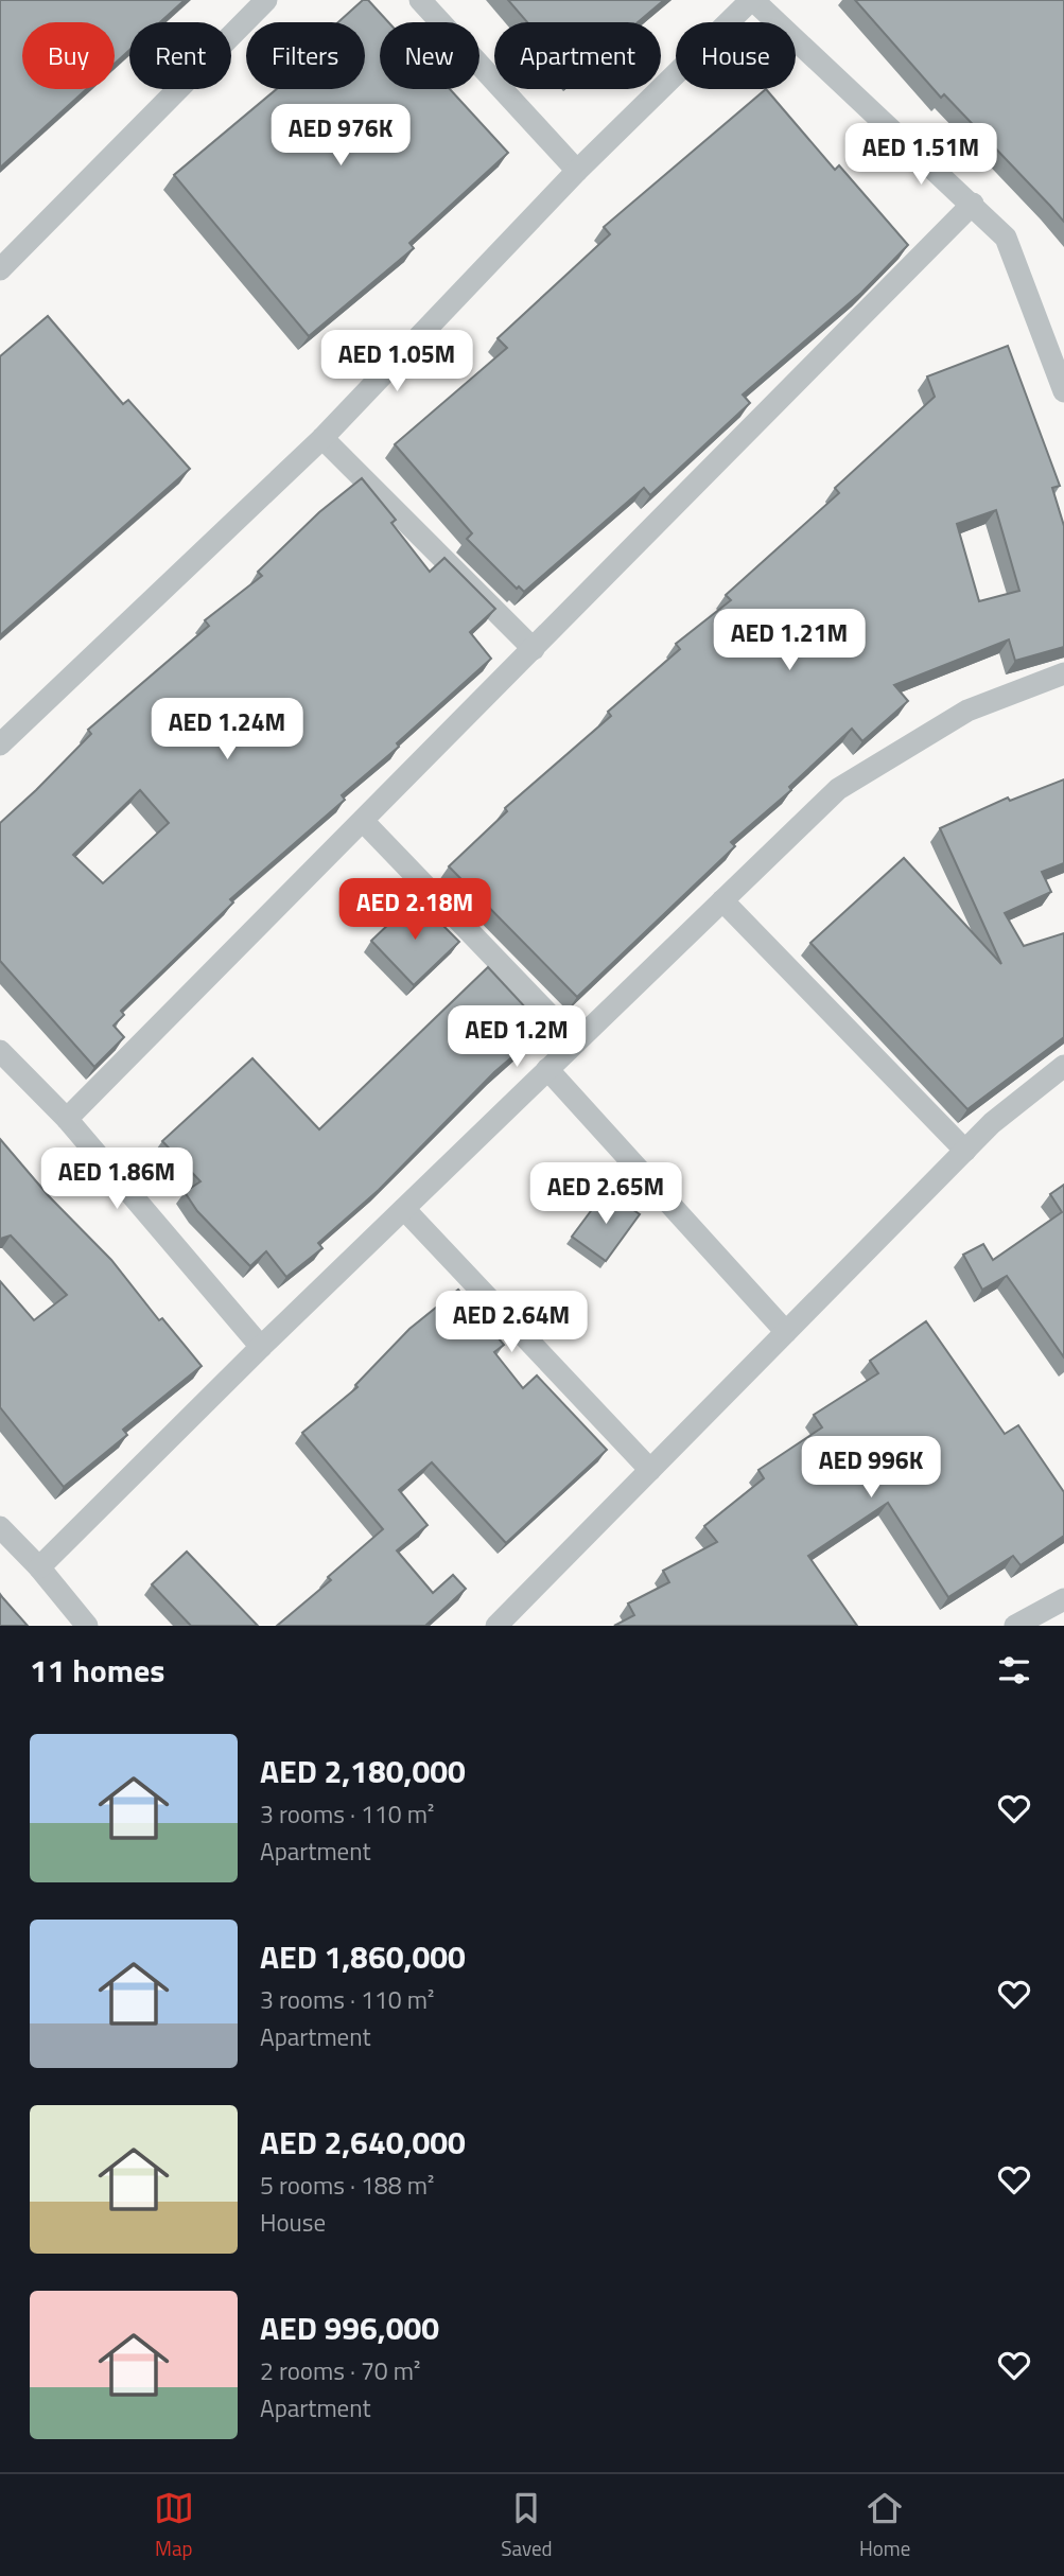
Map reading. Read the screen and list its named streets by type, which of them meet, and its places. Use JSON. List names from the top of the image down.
{
  "page": {
    "chip": [
      "Buy",
      "Rent",
      "Filters",
      "New",
      "Apartment",
      "House"
    ],
    "price": [
      "AED 976K",
      "AED 1.51M",
      "AED 1.05M",
      "AED 1.21M",
      "AED 1.24M",
      "AED 2.18M",
      "AED 1.2M",
      "AED 1.86M",
      "AED 2.65M",
      "AED 2.64M",
      "AED 996K"
    ],
    "heading": "11 homes",
    "list": [
      {
        "name": "AED 2,180,000",
        "note": "3 rooms · 110 m² · Apartment"
      },
      {
        "name": "AED 1,860,000",
        "note": "3 rooms · 110 m² · Apartment"
      },
      {
        "name": "AED 2,640,000",
        "note": "5 rooms · 188 m² · House"
      },
      {
        "name": "AED 996,000",
        "note": "2 rooms · 70 m² · Apartment"
      }
    ],
    "tabs": ["Map", "Saved", "Home"]
  }
}
